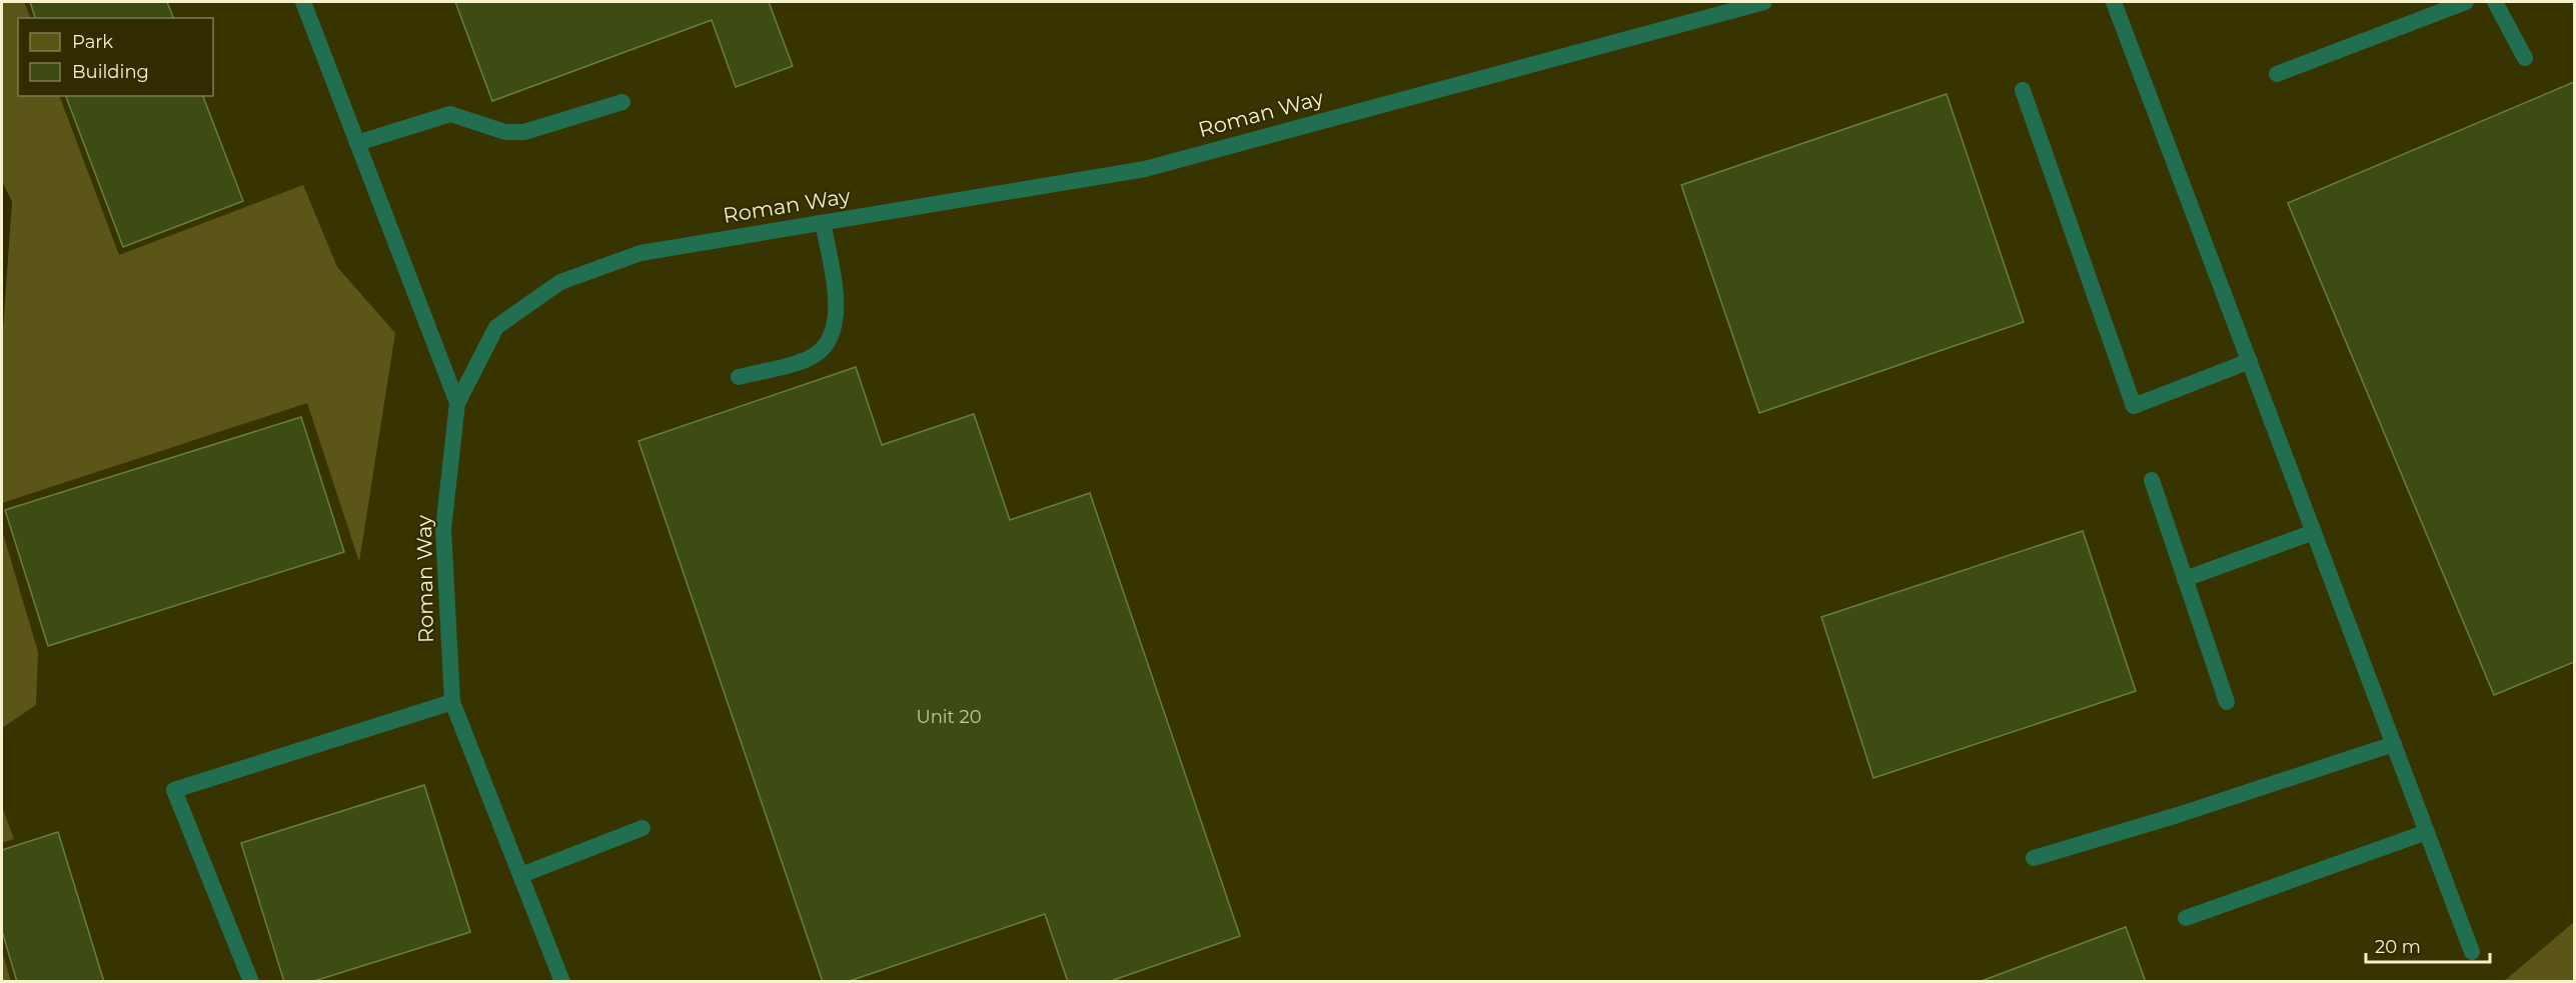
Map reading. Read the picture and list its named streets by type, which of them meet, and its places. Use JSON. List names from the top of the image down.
{
  "streets": {
    "lane": ["Roman Way"]
  },
  "house_numbers": ["Unit 20"],
  "legend": ["Park", "Building"],
  "scale_bar": "20 m"
}
